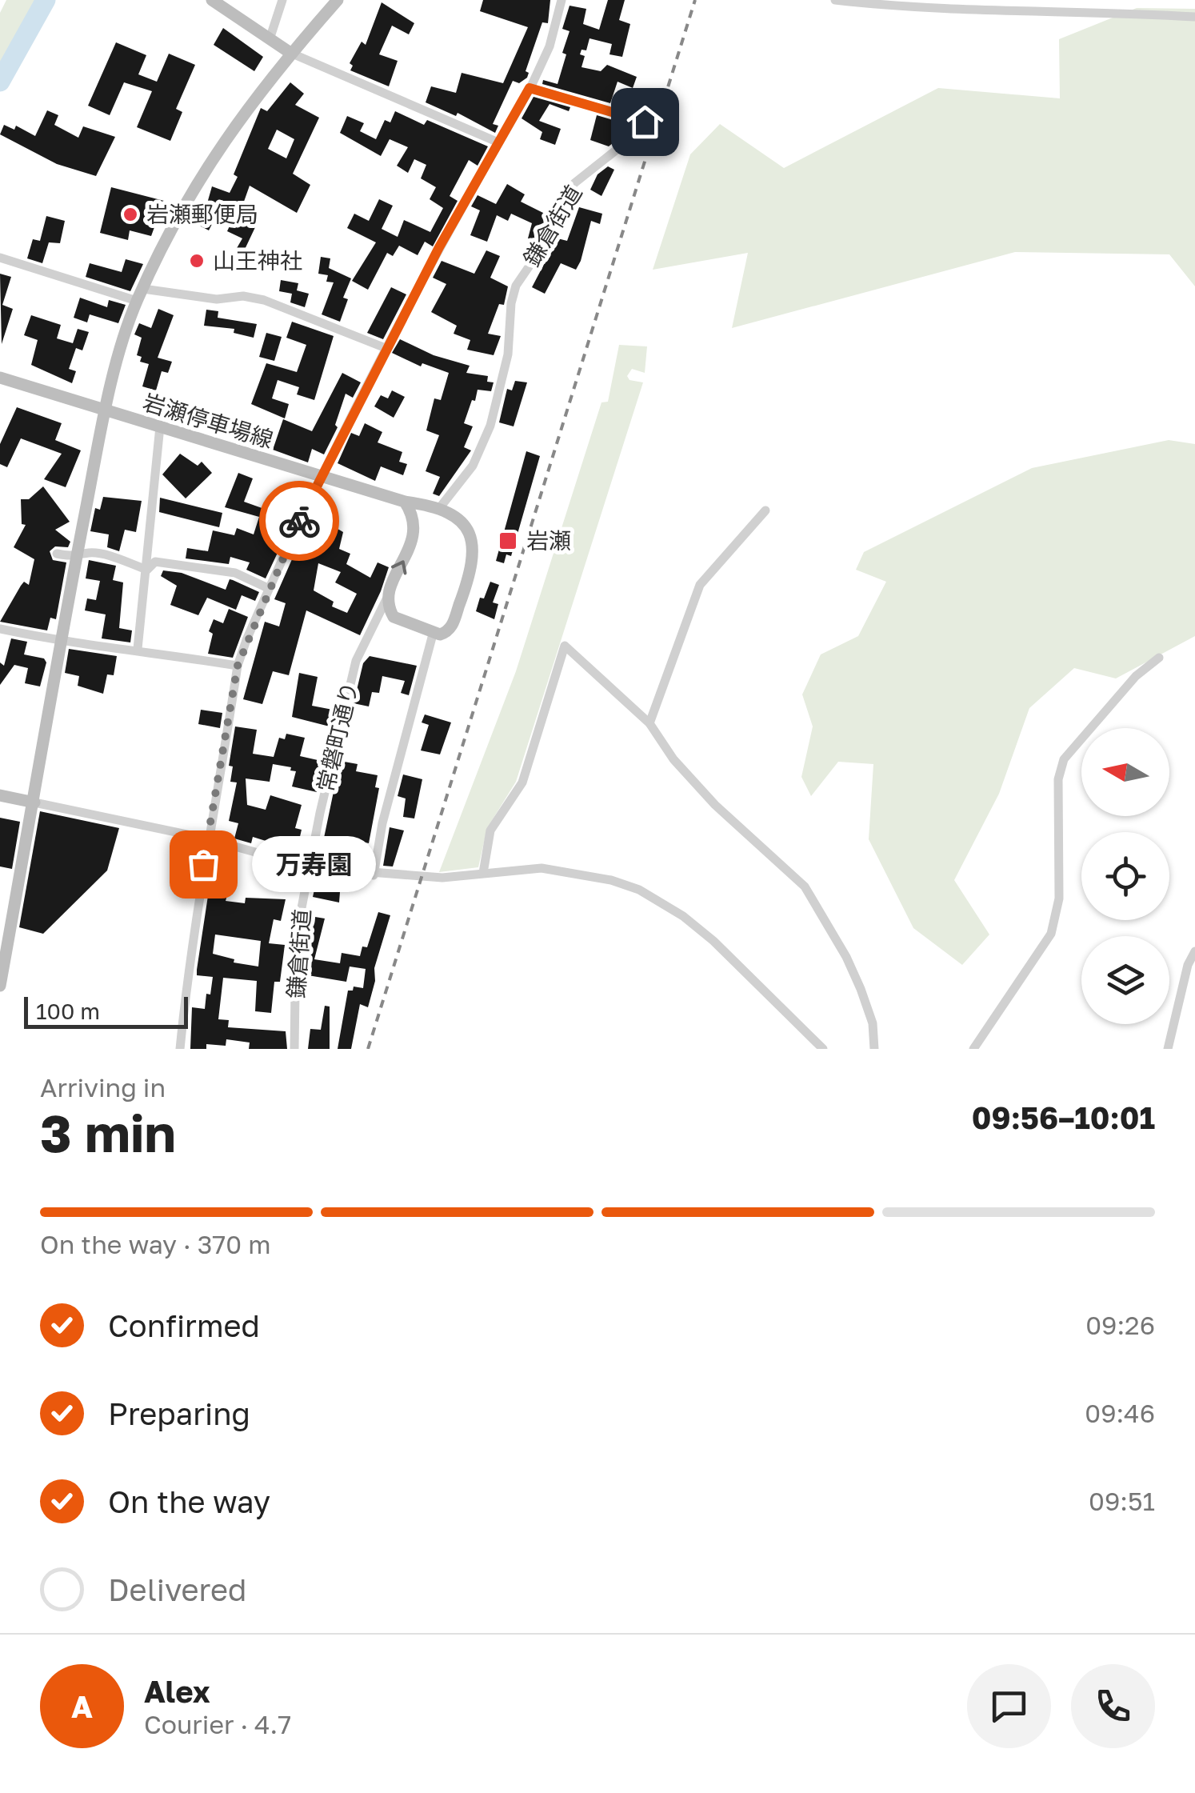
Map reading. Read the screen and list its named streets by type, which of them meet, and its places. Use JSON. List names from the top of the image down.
{
  "streets": {
    "street": ["鎌倉街道", "岩瀬停車場線", "常磐町通り"]
  },
  "crossings": [
    ["鎌倉街道", "岩瀬停車場線"],
    ["鎌倉街道", "常磐町通り"]
  ],
  "places": {
    "other": ["岩瀬郵便局", "山王神社", "万寿園"],
    "transit": ["岩瀬"]
  },
  "scale_bar": "100 m",
  "north": "left",
  "page": {
    "bubble": "万寿園",
    "scale": "100 m",
    "heading": ["3 min", "Arriving in", "09:56–10:01"],
    "panel": ["Alex", "Courier · 4.7"],
    "bar": "On the way · 370 m",
    "list": [
      ["Confirmed", "09:26"],
      ["Preparing", "09:46"],
      ["On the way", "09:51"],
      "Delivered"
    ],
    "round": "A"
  }
}
